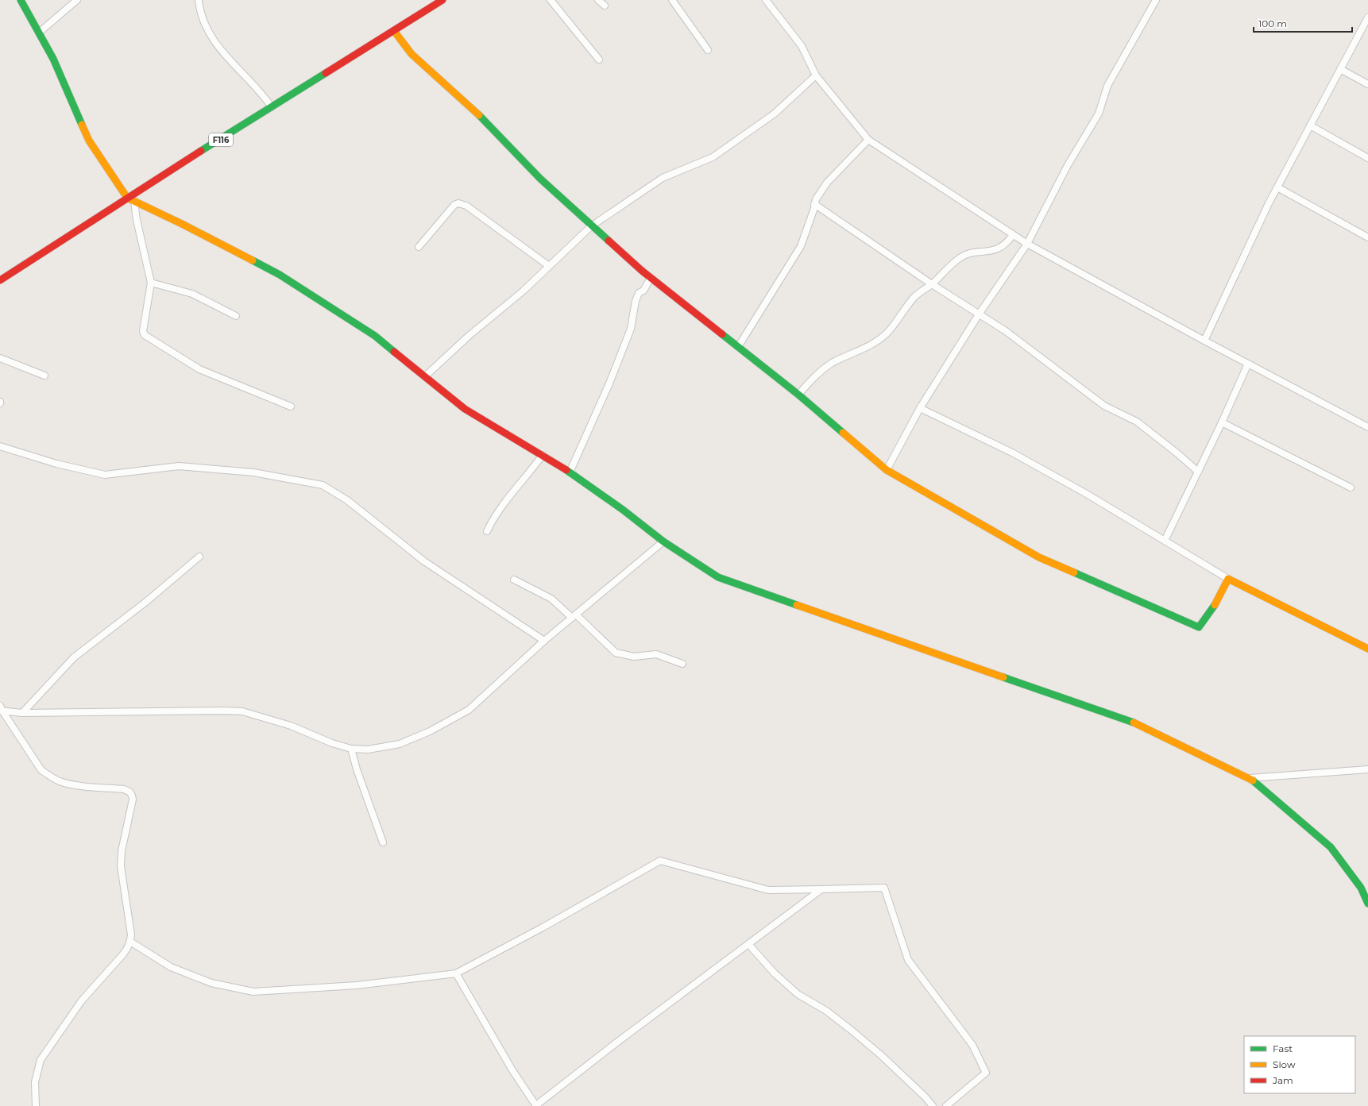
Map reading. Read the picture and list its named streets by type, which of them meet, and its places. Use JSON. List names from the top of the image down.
{
  "streets": {
    "street": ["F116"]
  },
  "legend": ["Fast", "Slow", "Jam"],
  "scale_bar": "100 m"
}
